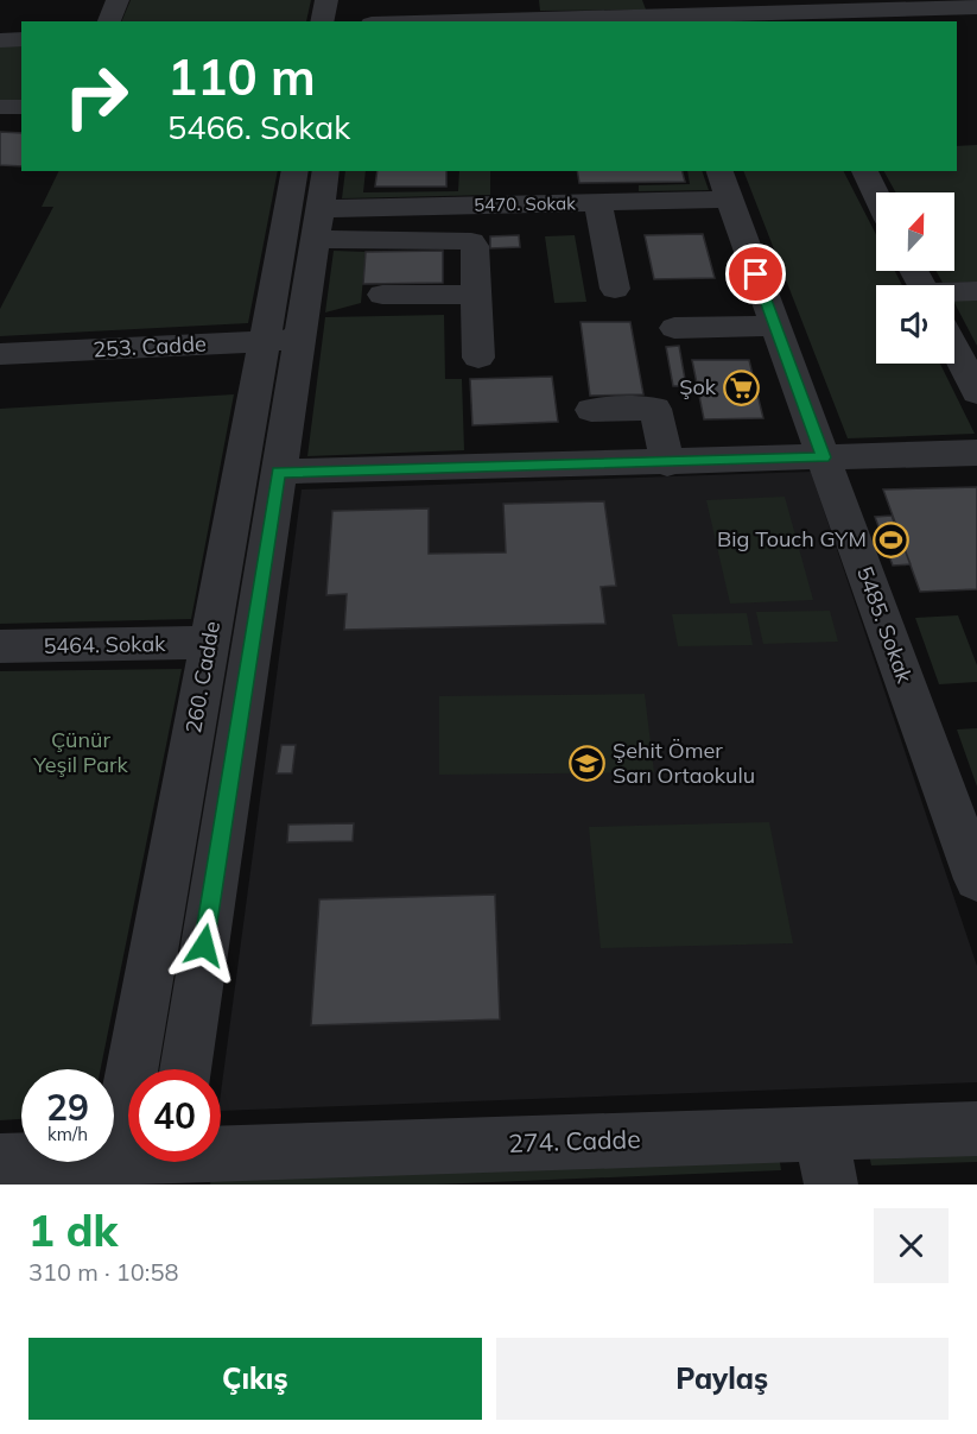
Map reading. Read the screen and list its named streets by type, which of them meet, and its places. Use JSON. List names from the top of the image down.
{
  "streets": {
    "street": [
      "5470. Sokak",
      "253. Cadde",
      "5485. Sokak",
      "5464. Sokak",
      "260. Cadde",
      "274. Cadde"
    ]
  },
  "crossings": [
    ["5470. Sokak", "5485. Sokak"],
    ["5470. Sokak", "260. Cadde"],
    ["253. Cadde", "260. Cadde"],
    ["5464. Sokak", "260. Cadde"],
    ["260. Cadde", "274. Cadde"]
  ],
  "parks": ["Çünür Yeşil Park"],
  "places": {
    "supermarket": ["Şok"],
    "sports": ["Big Touch GYM"],
    "school or university": ["Şehit Ömer Sarı Ortaokulu"]
  },
  "north": "top",
  "page": {
    "turn": ["110 m", "5466. Sokak"],
    "speed": "29 km/h",
    "limit": "40",
    "heading": ["1 dk", "310 m · 10:58"],
    "buttons": ["Çıkış", "Paylaş"]
  }
}
